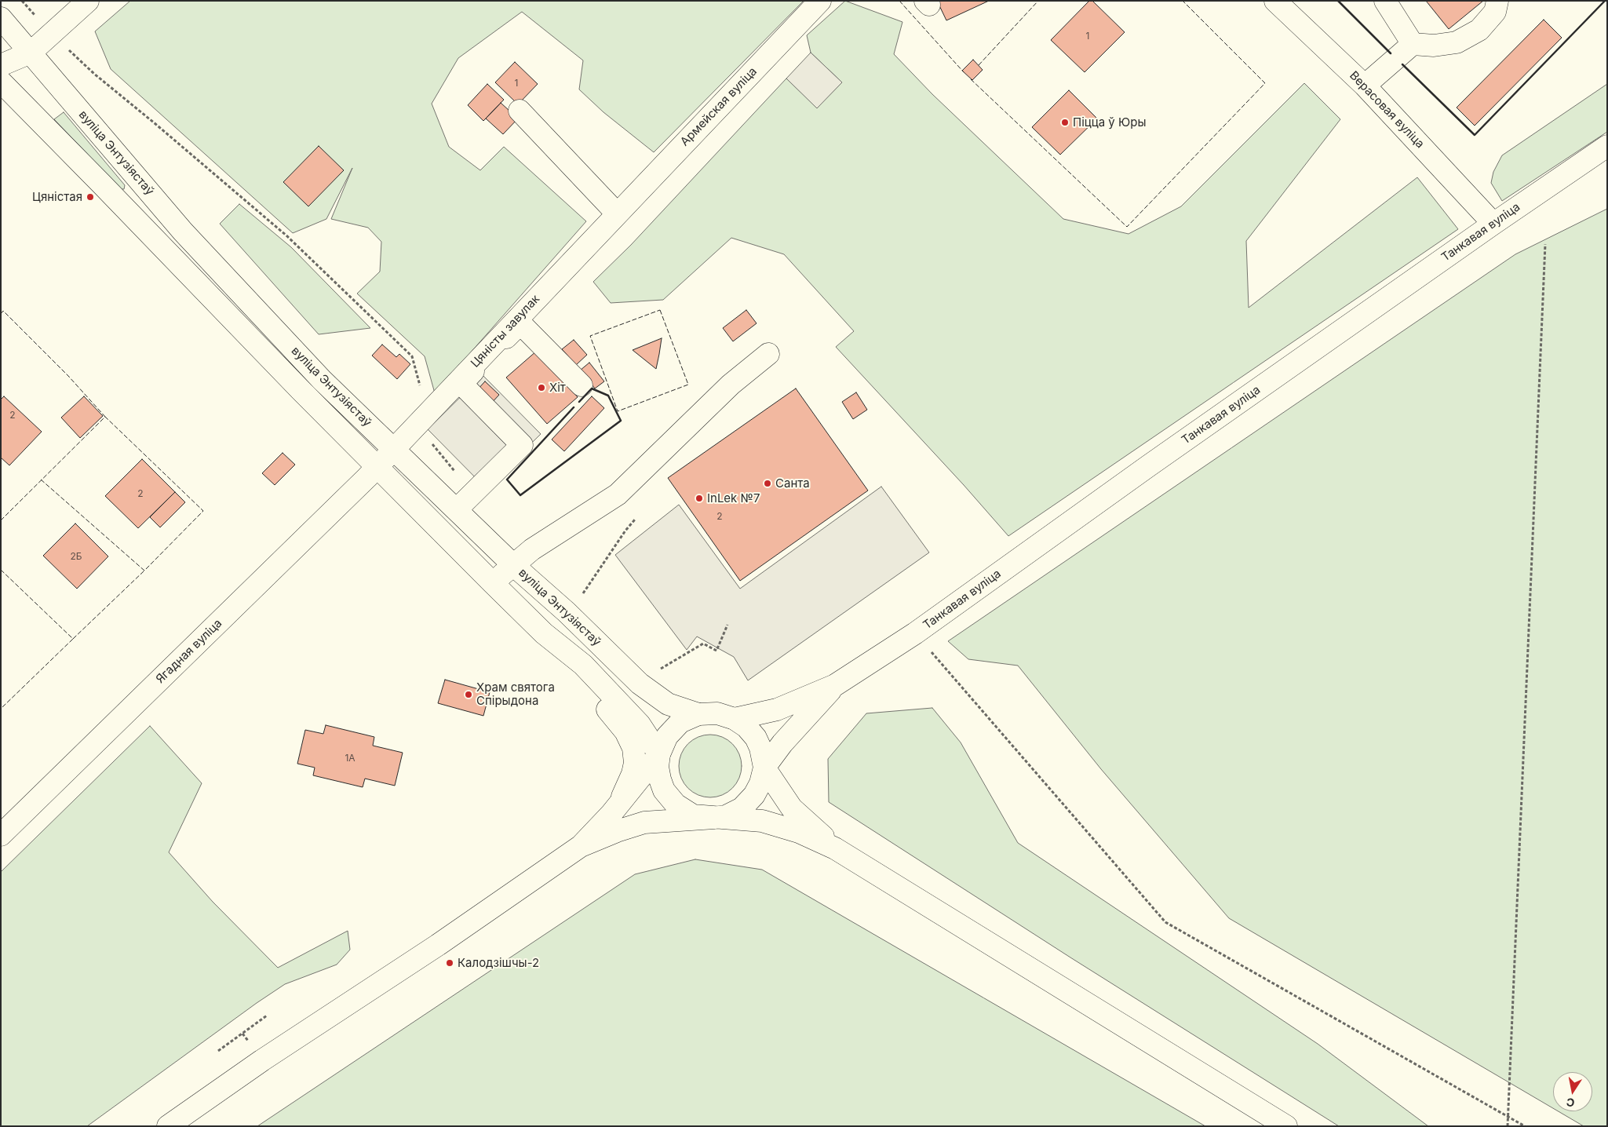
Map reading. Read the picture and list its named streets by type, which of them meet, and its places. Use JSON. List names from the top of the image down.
{
  "streets": {
    "street": [
      "Армейская вуліца",
      "Верасовая вуліца",
      "вуліца Энтузіястаў",
      "Танкавая вуліца",
      "Цяністы завулак",
      "Ягадная вуліца"
    ]
  },
  "crossings": [
    ["Армейская вуліца", "Цяністы завулак"],
    ["Верасовая вуліца", "Танкавая вуліца"],
    ["вуліца Энтузіястаў", "Танкавая вуліца"],
    ["вуліца Энтузіястаў", "Цяністы завулак"],
    ["вуліца Энтузіястаў", "Ягадная вуліца"],
    ["Цяністы завулак", "Ягадная вуліца"]
  ],
  "places": [
    "Піцца ў Юры",
    "Цяністая",
    "Хіт",
    "Санта",
    "InLek №7",
    "Храм святога Спірыдона",
    "Калодзішчы-2"
  ],
  "house_numbers": [
    "1",
    "1",
    "2",
    "2",
    "2",
    "2Б",
    "1А"
  ],
  "north": "bottom"
}
